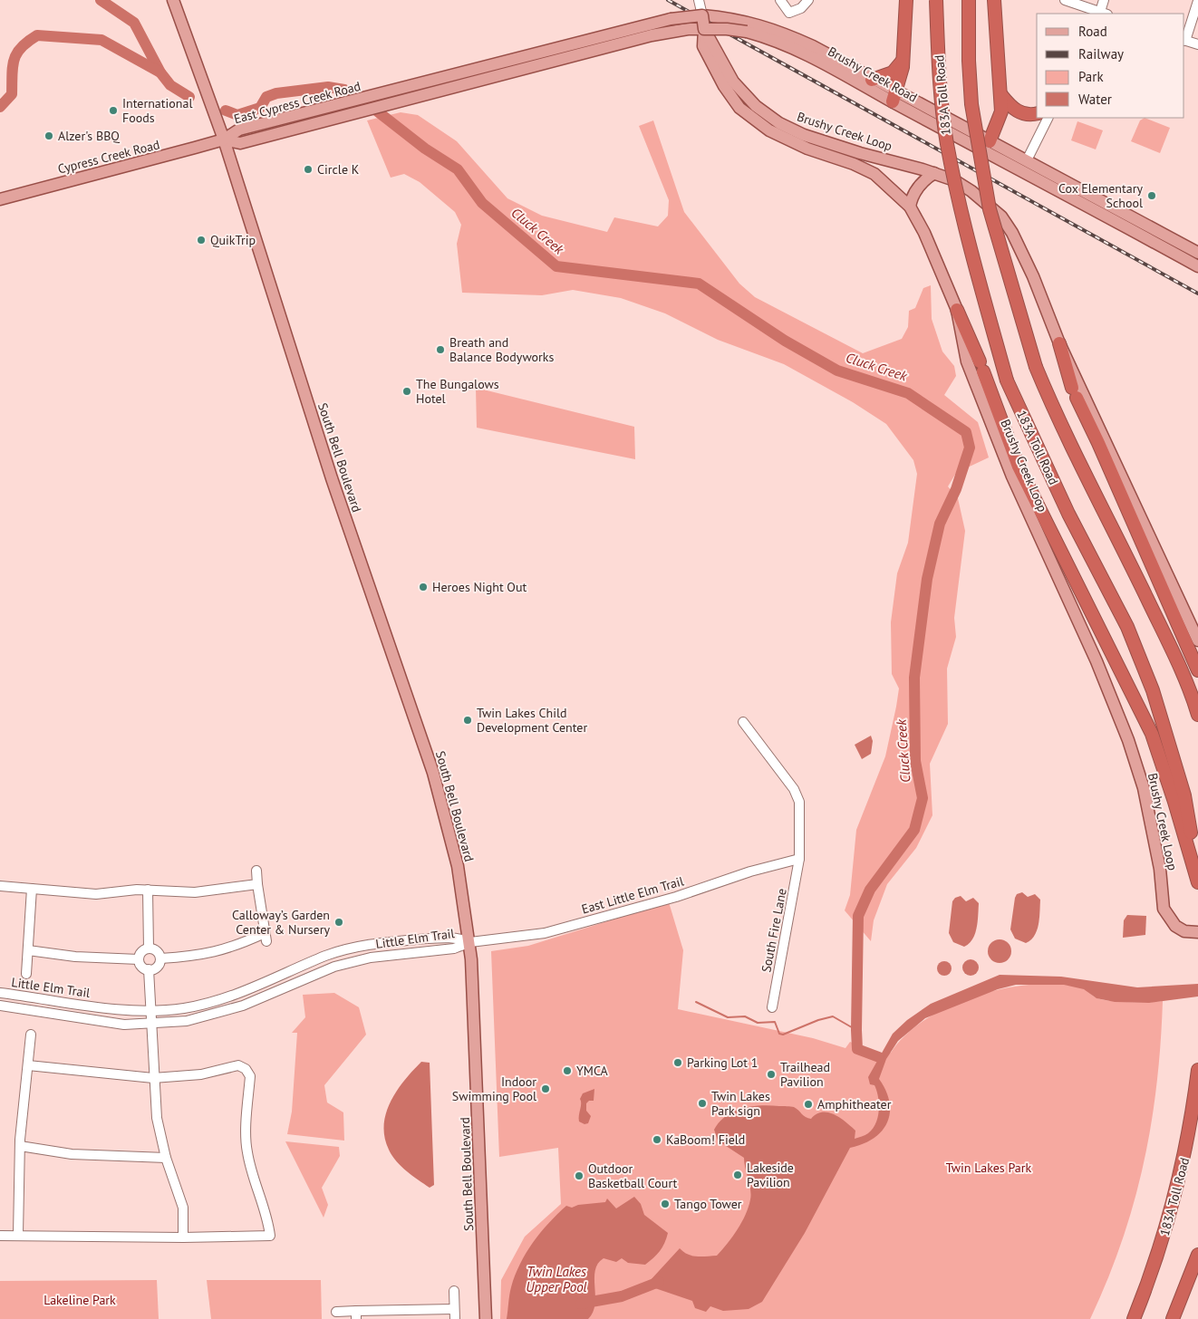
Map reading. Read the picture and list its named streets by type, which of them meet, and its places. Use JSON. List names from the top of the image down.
{
  "streets": {
    "highway": ["183A Toll Road"],
    "main road": [
      "Brushy Creek Road",
      "East Cypress Creek Road",
      "Brushy Creek Loop",
      "Cypress Creek Road",
      "South Bell Boulevard"
    ],
    "street": ["East Little Elm Trail", "South Fire Lane", "Little Elm Trail"]
  },
  "crossings": [
    ["Brushy Creek Road", "East Cypress Creek Road"],
    ["Brushy Creek Road", "Brushy Creek Loop"],
    ["East Cypress Creek Road", "Brushy Creek Loop"],
    ["East Cypress Creek Road", "Cypress Creek Road"],
    ["East Cypress Creek Road", "South Bell Boulevard"],
    ["Cypress Creek Road", "South Bell Boulevard"],
    ["South Bell Boulevard", "East Little Elm Trail"],
    ["South Bell Boulevard", "Little Elm Trail"],
    ["East Little Elm Trail", "South Fire Lane"],
    ["East Little Elm Trail", "Little Elm Trail"]
  ],
  "water": ["Cluck Creek", "Twin Lakes Upper Pool"],
  "parks": ["Twin Lakes Park", "Lakeline Park"],
  "places": [
    "International Foods",
    "Alzer's BBQ",
    "Circle K",
    "Cox Elementary School",
    "QuikTrip",
    "Breath and Balance Bodyworks",
    "The Bungalows Hotel",
    "Heroes Night Out",
    "Twin Lakes Child Development Center",
    "Calloway’s Garden Center & Nursery",
    "Parking Lot 1",
    "YMCA",
    "Trailhead Pavilion",
    "Indoor Swimming Pool",
    "Twin Lakes Park sign",
    "Amphitheater",
    "KaBoom! Field",
    "Lakeside Pavilion",
    "Outdoor Basketball Court",
    "Tango Tower"
  ],
  "legend": [
    "Road",
    "Railway",
    "Park",
    "Water"
  ]
}
